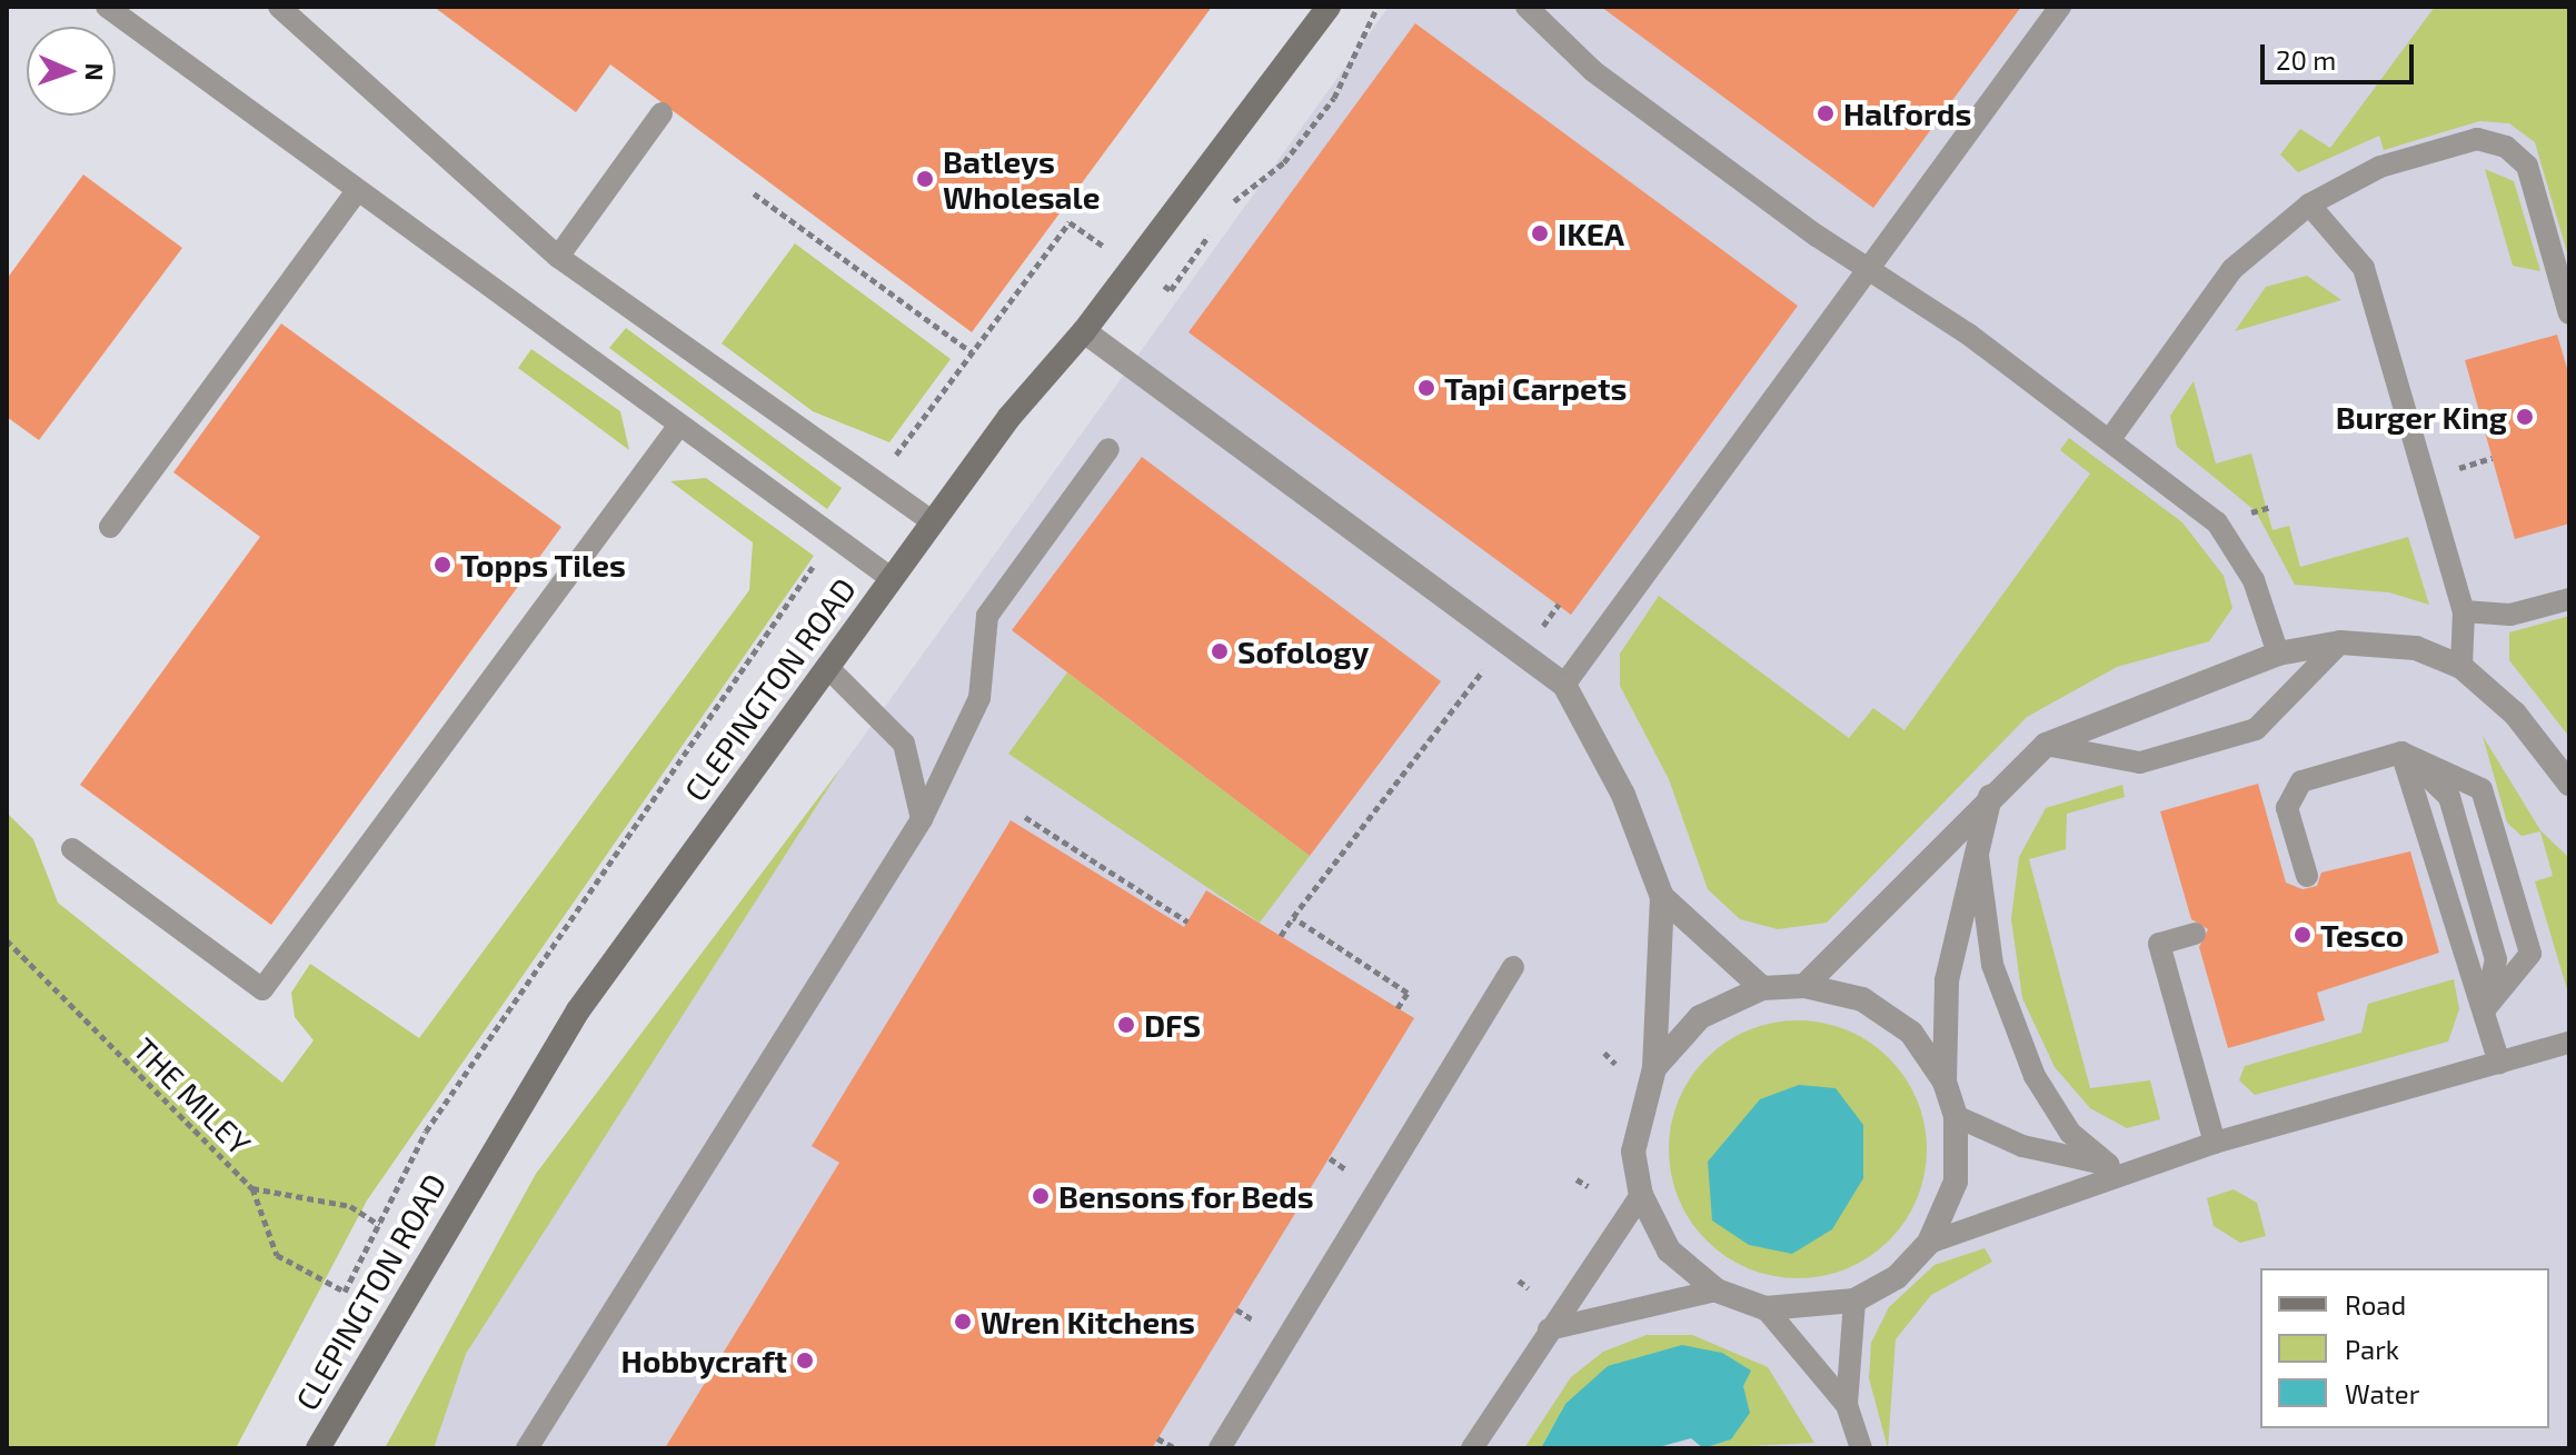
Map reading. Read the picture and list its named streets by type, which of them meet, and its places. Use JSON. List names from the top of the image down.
{
  "streets": {
    "main road": ["CLEPINGTON ROAD"],
    "path": ["THE MILEY"]
  },
  "places": [
    "Halfords",
    "Batleys Wholesale",
    "IKEA",
    "Tapi Carpets",
    "Burger King",
    "Topps Tiles",
    "Sofology",
    "Tesco",
    "DFS",
    "Bensons for Beds",
    "Wren Kitchens",
    "Hobbycraft"
  ],
  "legend": ["Road", "Park", "Water"],
  "scale_bar": "20 m",
  "north": "right"
}
